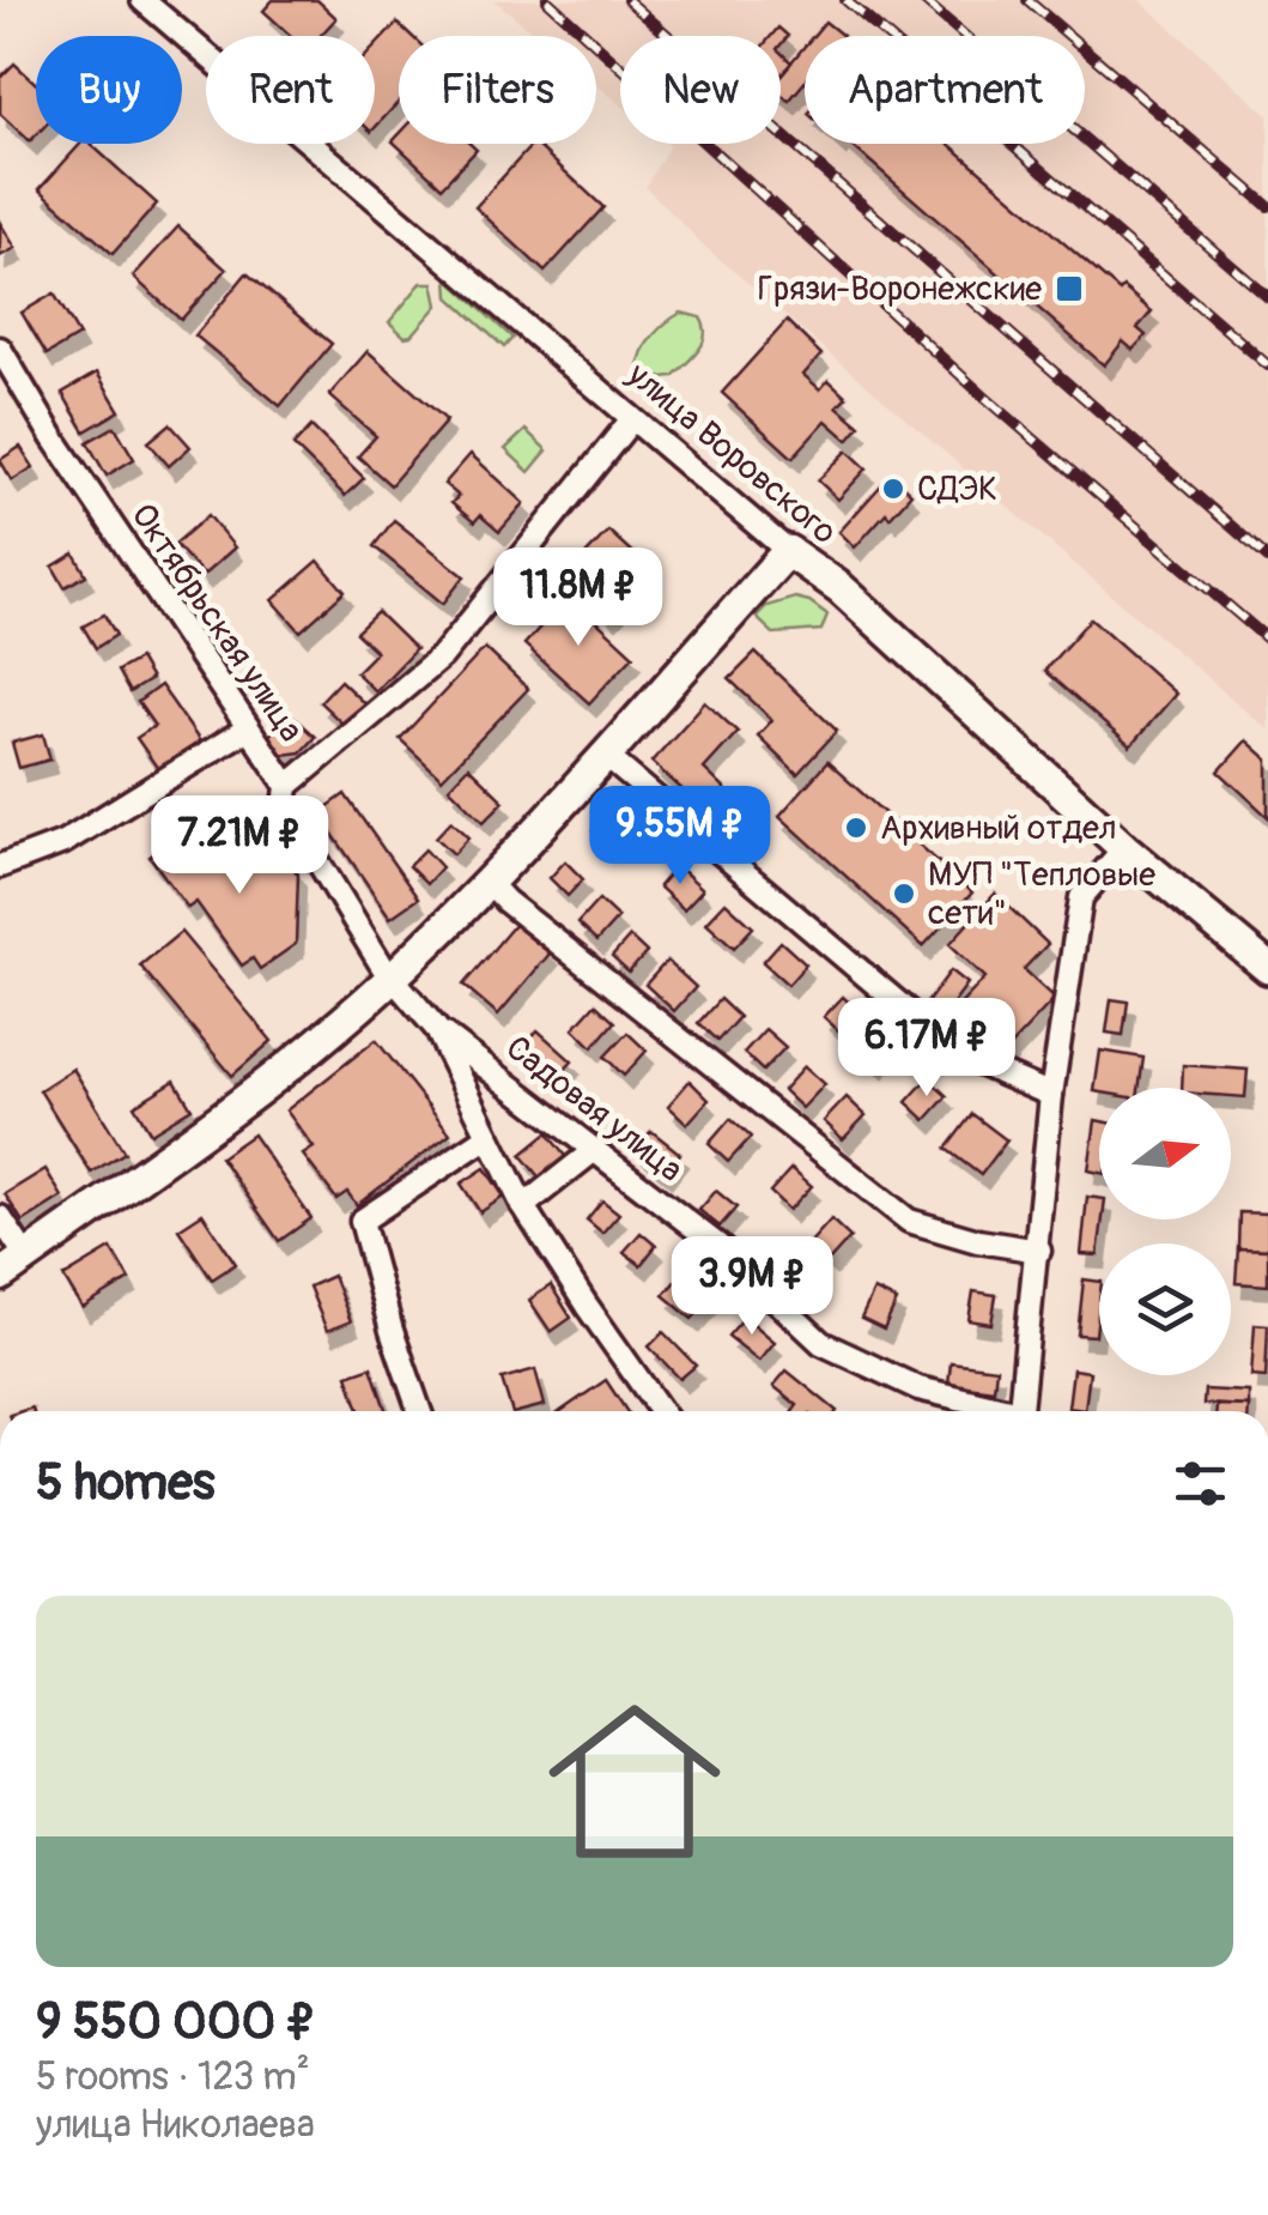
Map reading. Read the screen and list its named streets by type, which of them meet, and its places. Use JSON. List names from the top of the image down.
{
  "streets": {
    "street": ["улица Воровского", "Октябрьская улица", "Садовая улица"]
  },
  "crossings": [
    ["Октябрьская улица", "Садовая улица"]
  ],
  "places": {
    "transit": ["Грязи-Воронежские"],
    "other": ["СДЭК", "Архивный отдел", "МУП \"Тепловые сети\""]
  },
  "north": "right",
  "page": {
    "chip": [
      "Buy",
      "Rent",
      "Filters",
      "New",
      "Apartment"
    ],
    "price": [
      "11.8M ₽",
      "9.55M ₽",
      "7.21M ₽",
      "6.17M ₽",
      "3.9M ₽"
    ],
    "heading": "5 homes",
    "list": [
      {
        "name": "9 550 000 ₽",
        "note": "5 rooms · 123 m² · улица Николаева"
      }
    ]
  }
}
